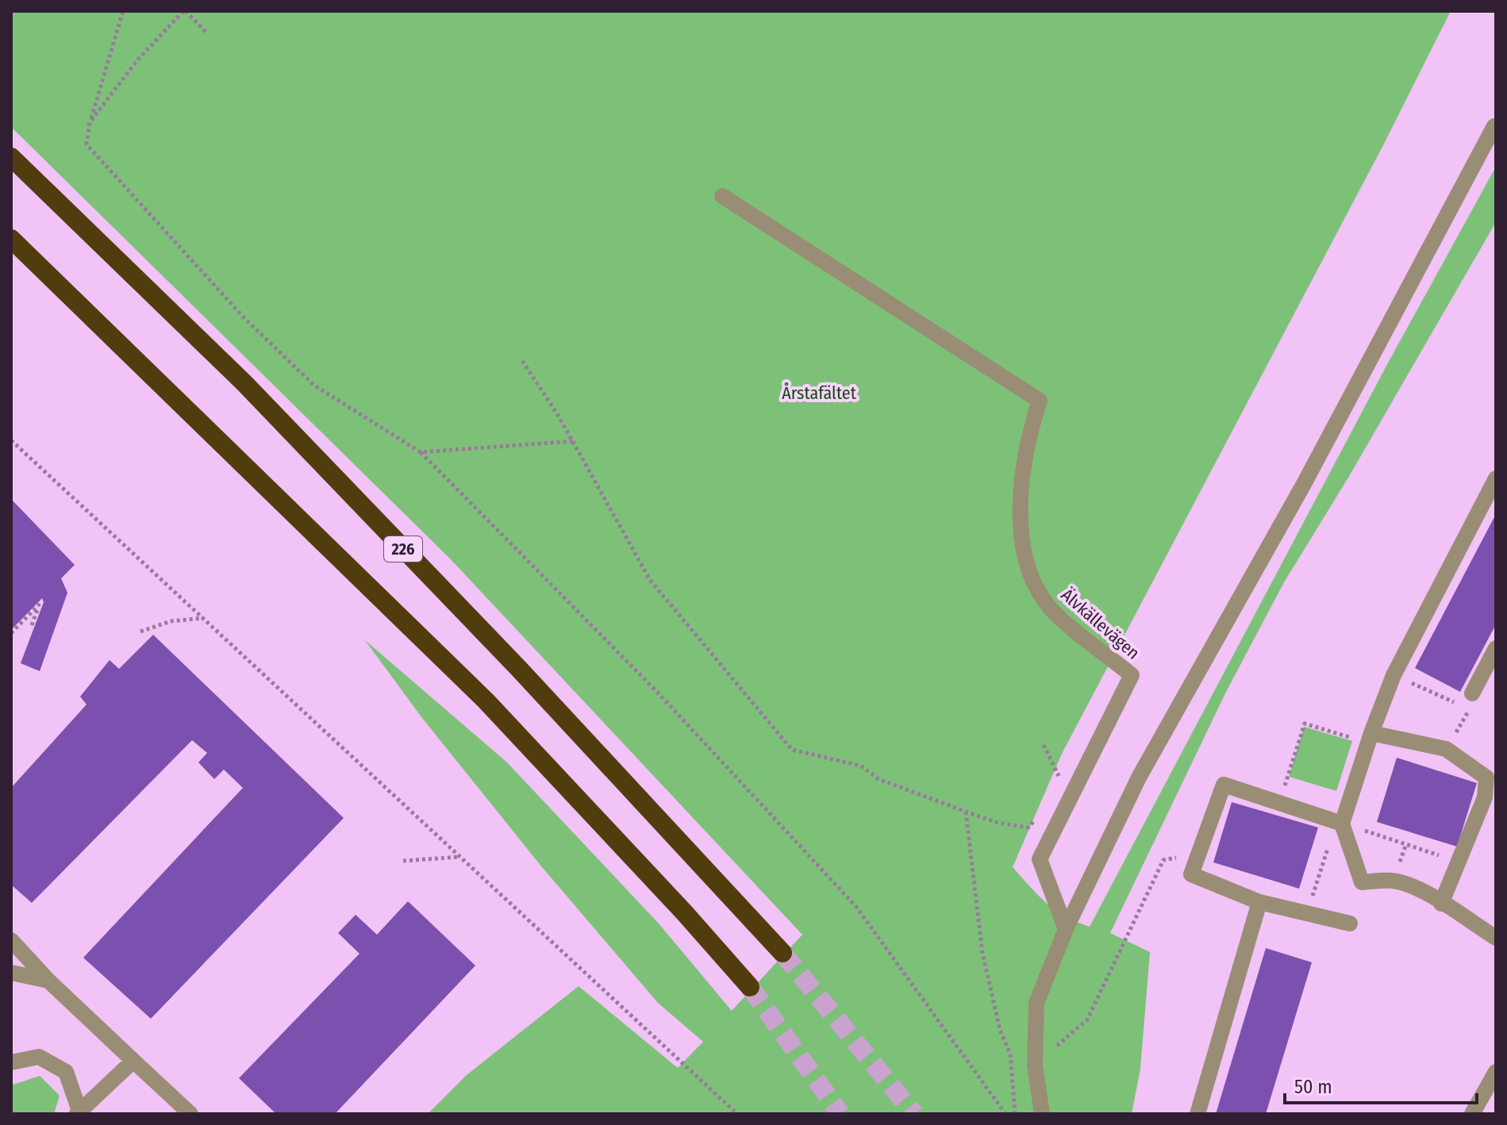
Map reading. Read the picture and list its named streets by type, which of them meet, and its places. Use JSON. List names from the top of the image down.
{
  "streets": {
    "highway": ["226"],
    "street": ["Älvkällevägen"]
  },
  "parks": ["Årstafältet"],
  "scale_bar": "50 m"
}
